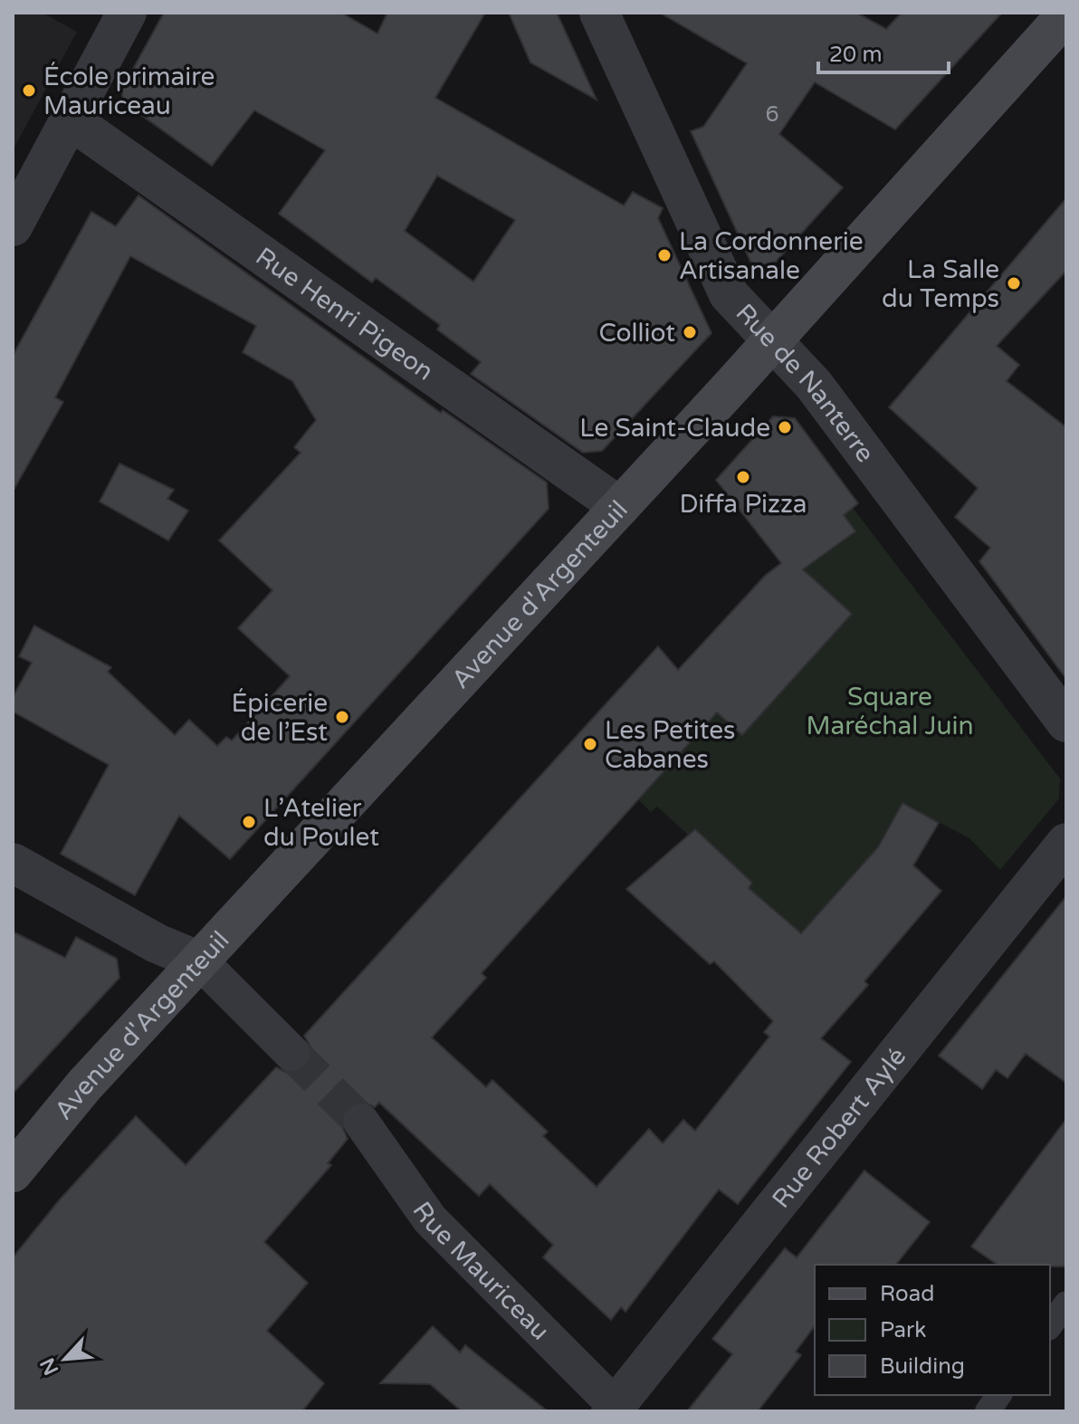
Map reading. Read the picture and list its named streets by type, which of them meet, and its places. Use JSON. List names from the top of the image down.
{
  "streets": {
    "main road": ["Avenue d'Argenteuil"],
    "street": [
      "Rue Henri Pigeon",
      "Rue de Nanterre",
      "Rue Robert Aylé",
      "Rue Mauriceau"
    ]
  },
  "crossings": [
    ["Rue Henri Pigeon", "Avenue d'Argenteuil"],
    ["Rue de Nanterre", "Avenue d'Argenteuil"],
    ["Rue Robert Aylé", "Rue Mauriceau"]
  ],
  "parks": ["Square Maréchal Juin"],
  "places": [
    "École primaire Mauriceau",
    "La Cordonnerie Artisanale",
    "La Salle du Temps",
    "Colliot",
    "Le Saint-Claude",
    "Diffa Pizza",
    "Épicerie de l’Est",
    "Les Petites Cabanes",
    "L’Atelier du Poulet"
  ],
  "house_numbers": ["6"],
  "legend": ["Road", "Park", "Building"],
  "scale_bar": "20 m",
  "north": "bottom left"
}
